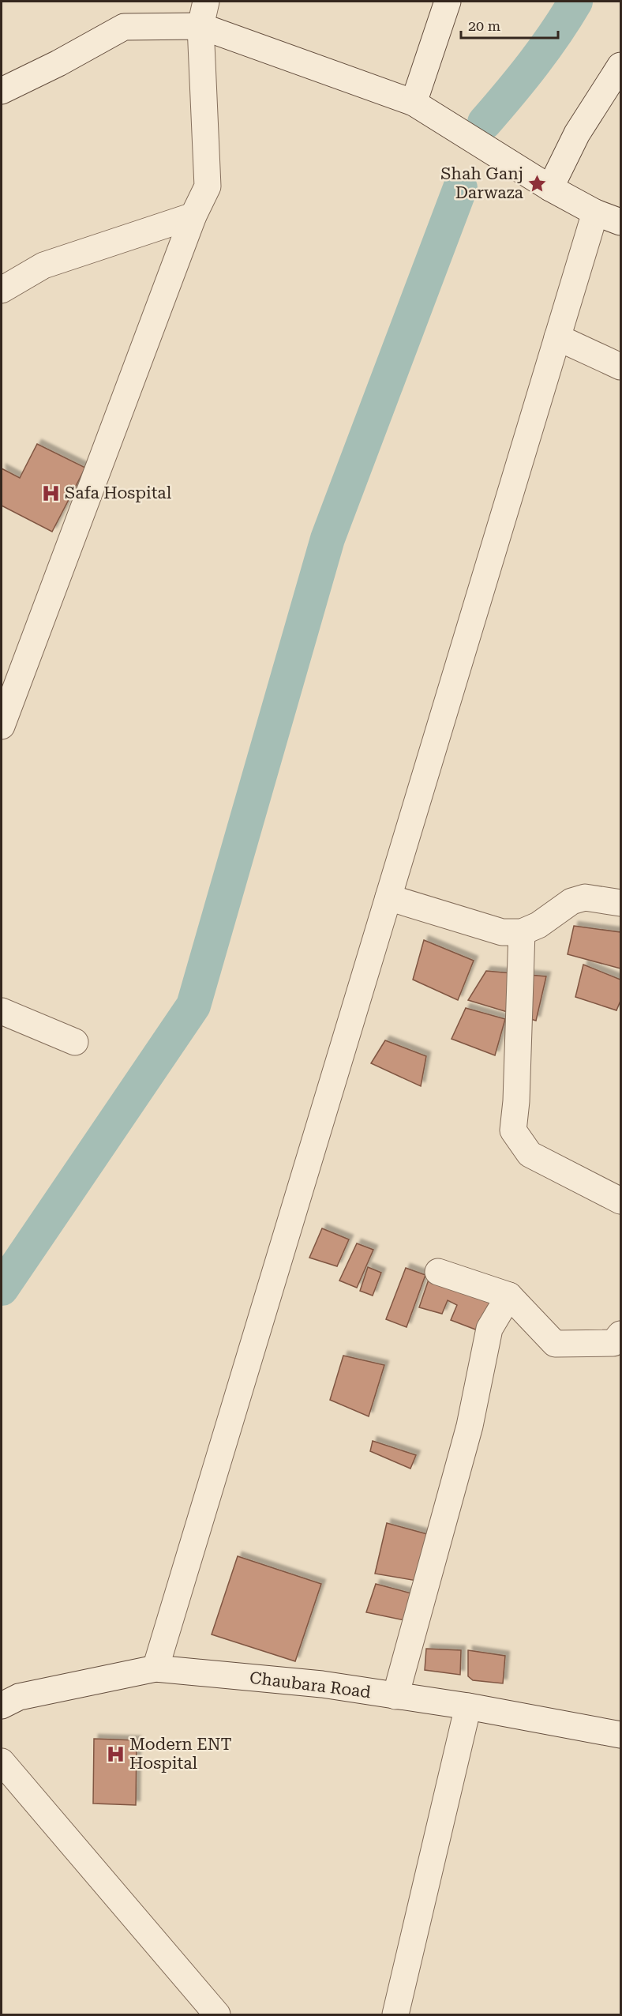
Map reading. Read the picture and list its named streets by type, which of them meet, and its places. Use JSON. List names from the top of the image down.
{
  "streets": {
    "street": ["Chaubara Road"]
  },
  "places": {
    "place": ["Shah Ganj Darwaza"],
    "hospital": ["Safa Hospital", "Modern ENT Hospital"]
  },
  "scale_bar": "20 m"
}
